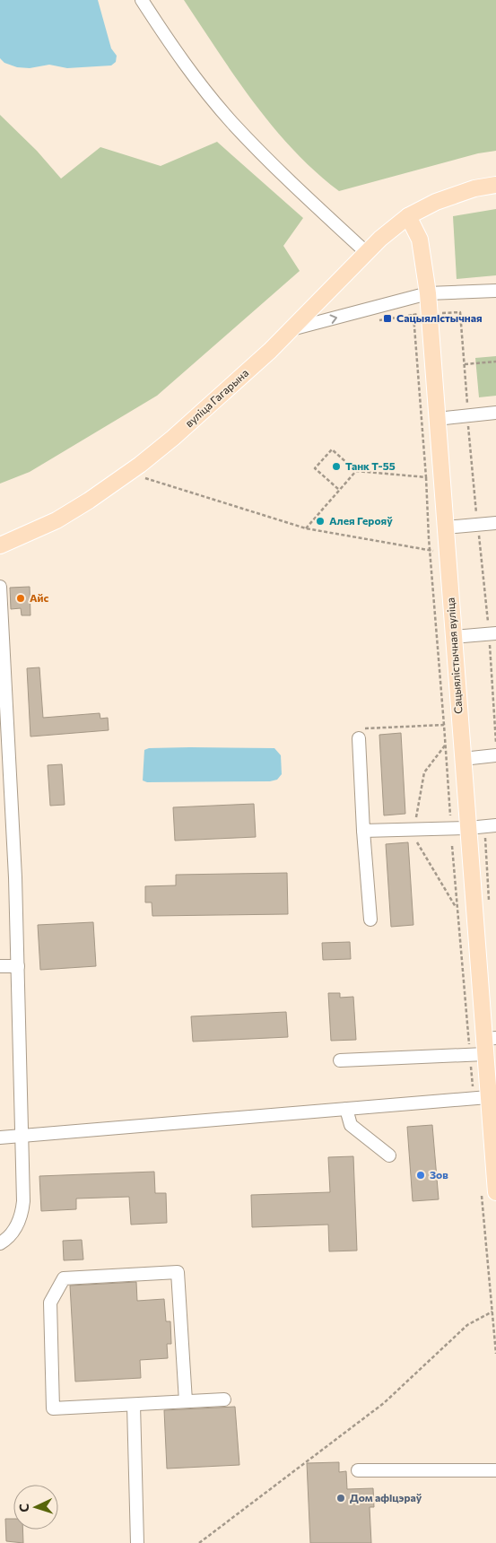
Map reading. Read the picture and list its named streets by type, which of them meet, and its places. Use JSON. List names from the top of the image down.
{
  "streets": {
    "main road": ["вуліца Гагарына", "Сацыялістычная вуліца"]
  },
  "crossings": [
    ["вуліца Гагарына", "Сацыялістычная вуліца"]
  ],
  "places": {
    "transit": ["Сацыялістычная"],
    "other": [
      "Танк Т-55",
      "Алея Герояў",
      "Айс",
      "Зов",
      "Дом афіцэраў"
    ]
  },
  "north": "left"
}
